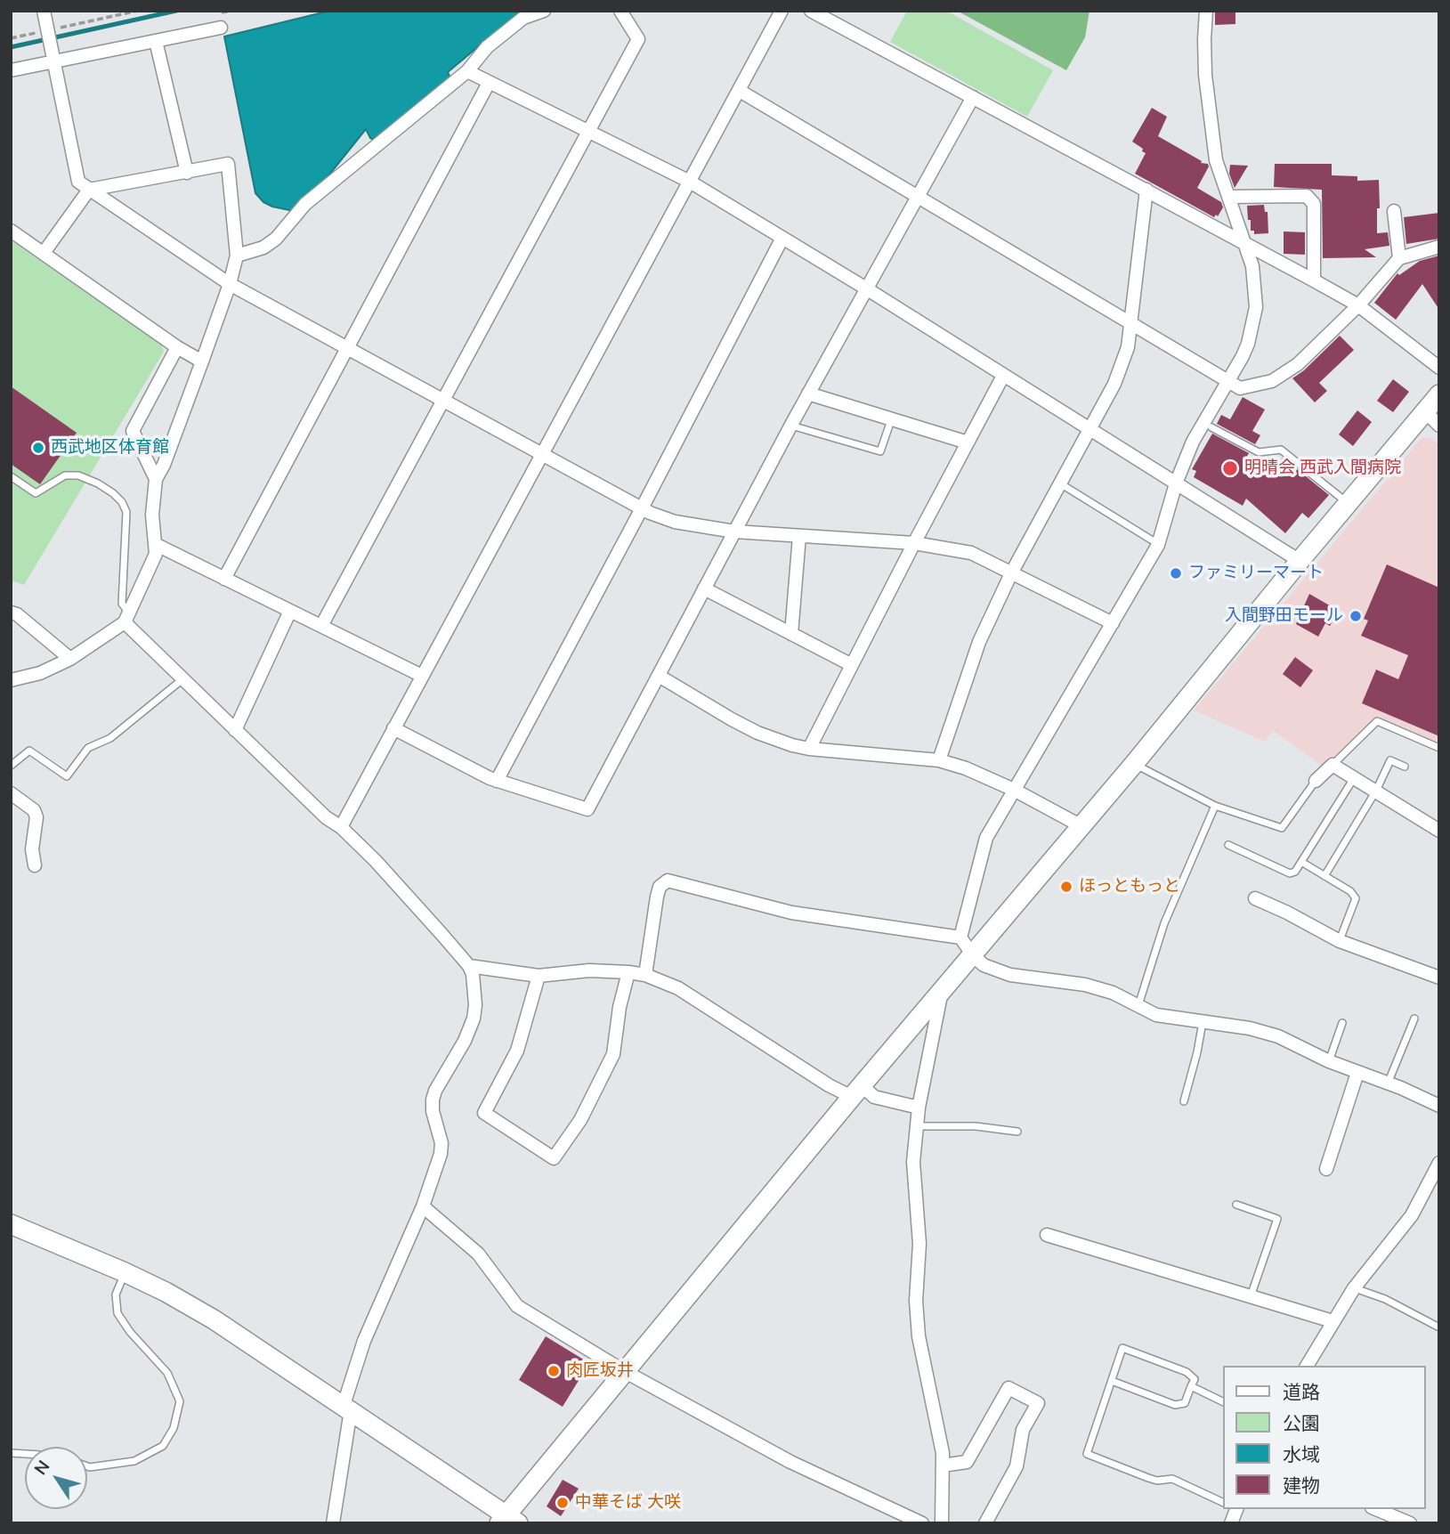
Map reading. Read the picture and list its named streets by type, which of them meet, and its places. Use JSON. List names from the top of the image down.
{
  "places": [
    "西武地区体育館",
    "明晴会 西武入間病院",
    "ファミリーマート",
    "入間野田モール",
    "ほっともっと",
    "肉匠坂井",
    "中華そば 大咲"
  ],
  "legend": [
    "道路",
    "公園",
    "水域",
    "建物"
  ],
  "north": "top left"
}
